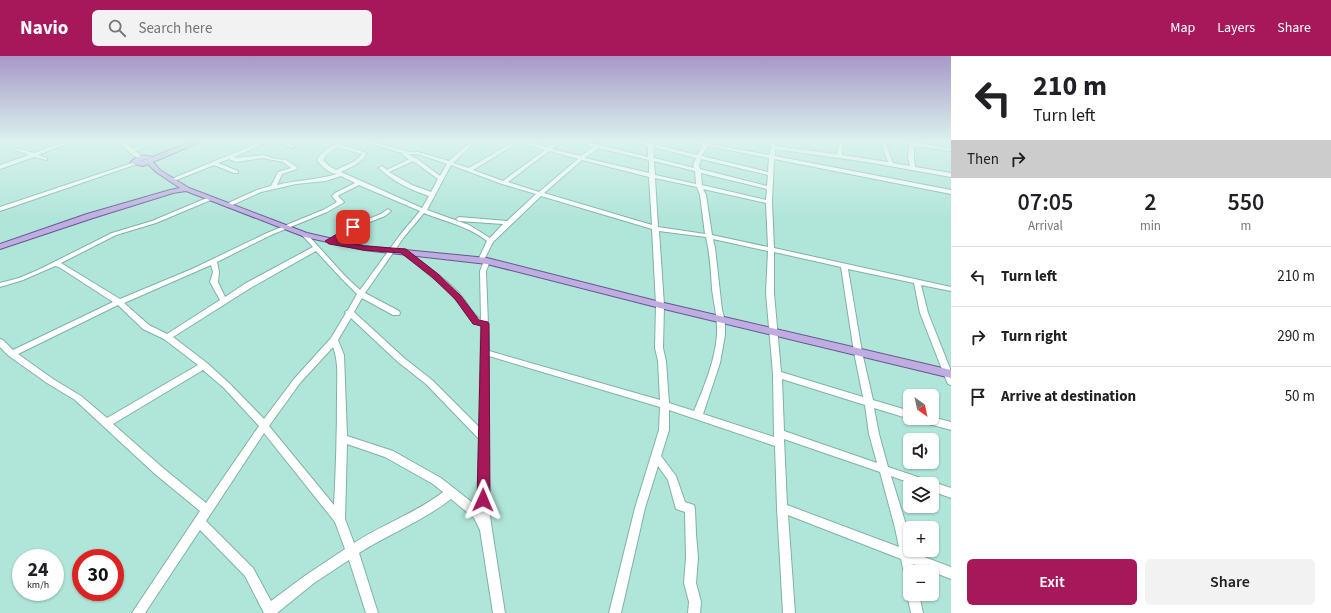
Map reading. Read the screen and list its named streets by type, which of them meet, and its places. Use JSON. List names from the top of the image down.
{
  "north": "bottom right",
  "page": {
    "header": "Navio",
    "search": "Search here",
    "nav": ["Map", "Layers", "Share"],
    "turn": ["210 m", "Turn left"],
    "then": "Then",
    "eta": [
      "07:05",
      "Arrival",
      "2",
      "min",
      "550",
      "m"
    ],
    "list": [
      {
        "name": "Turn left",
        "value": "210 m"
      },
      {
        "name": "Turn right",
        "value": "290 m"
      },
      {
        "name": "Arrive at destination",
        "value": "50 m"
      }
    ],
    "map_buttons": ["+", "−"],
    "speed": "24 km/h",
    "limit": "30",
    "buttons": ["Exit", "Share"]
  }
}
